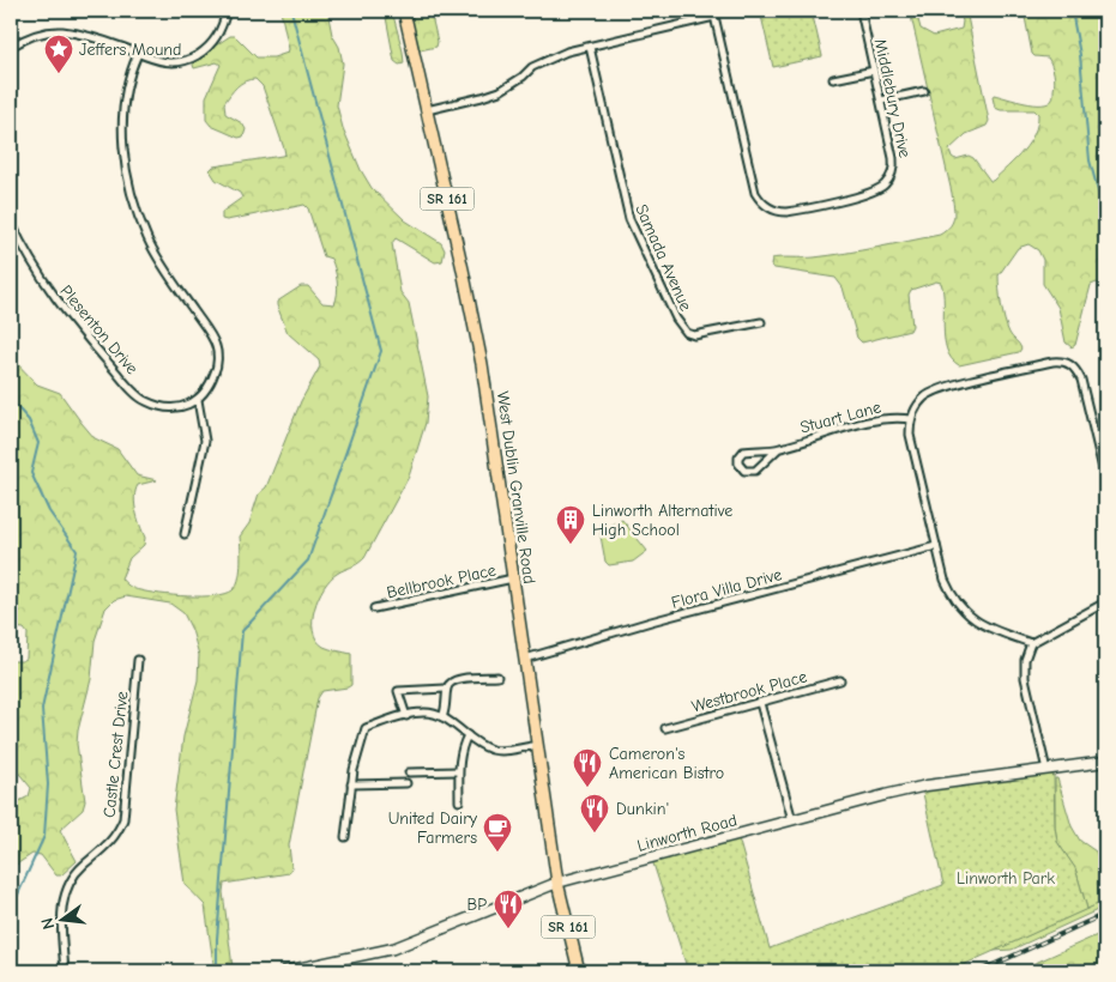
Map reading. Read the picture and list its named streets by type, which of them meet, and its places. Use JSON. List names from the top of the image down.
{
  "streets": {
    "main road": ["SR 161", "West Dublin Granville Road", "Linworth Road"],
    "street": [
      "Middlebury Drive",
      "Samada Avenue",
      "Plesenton Drive",
      "Stuart Lane",
      "Bellbrook Place",
      "Flora Villa Drive",
      "Westbrook Place",
      "Castle Crest Drive"
    ]
  },
  "crossings": [
    ["West Dublin Granville Road", "Bellbrook Place"],
    ["West Dublin Granville Road", "Flora Villa Drive"],
    ["West Dublin Granville Road", "Linworth Road"]
  ],
  "parks": ["Linworth Park"],
  "places": {
    "place": ["Jeffers Mound"],
    "building": ["Linworth Alternative High School"],
    "restaurant": ["Cameron's American Bistro", "Dunkin'", "BP"],
    "cafe": ["United Dairy Farmers"]
  },
  "north": "left"
}
